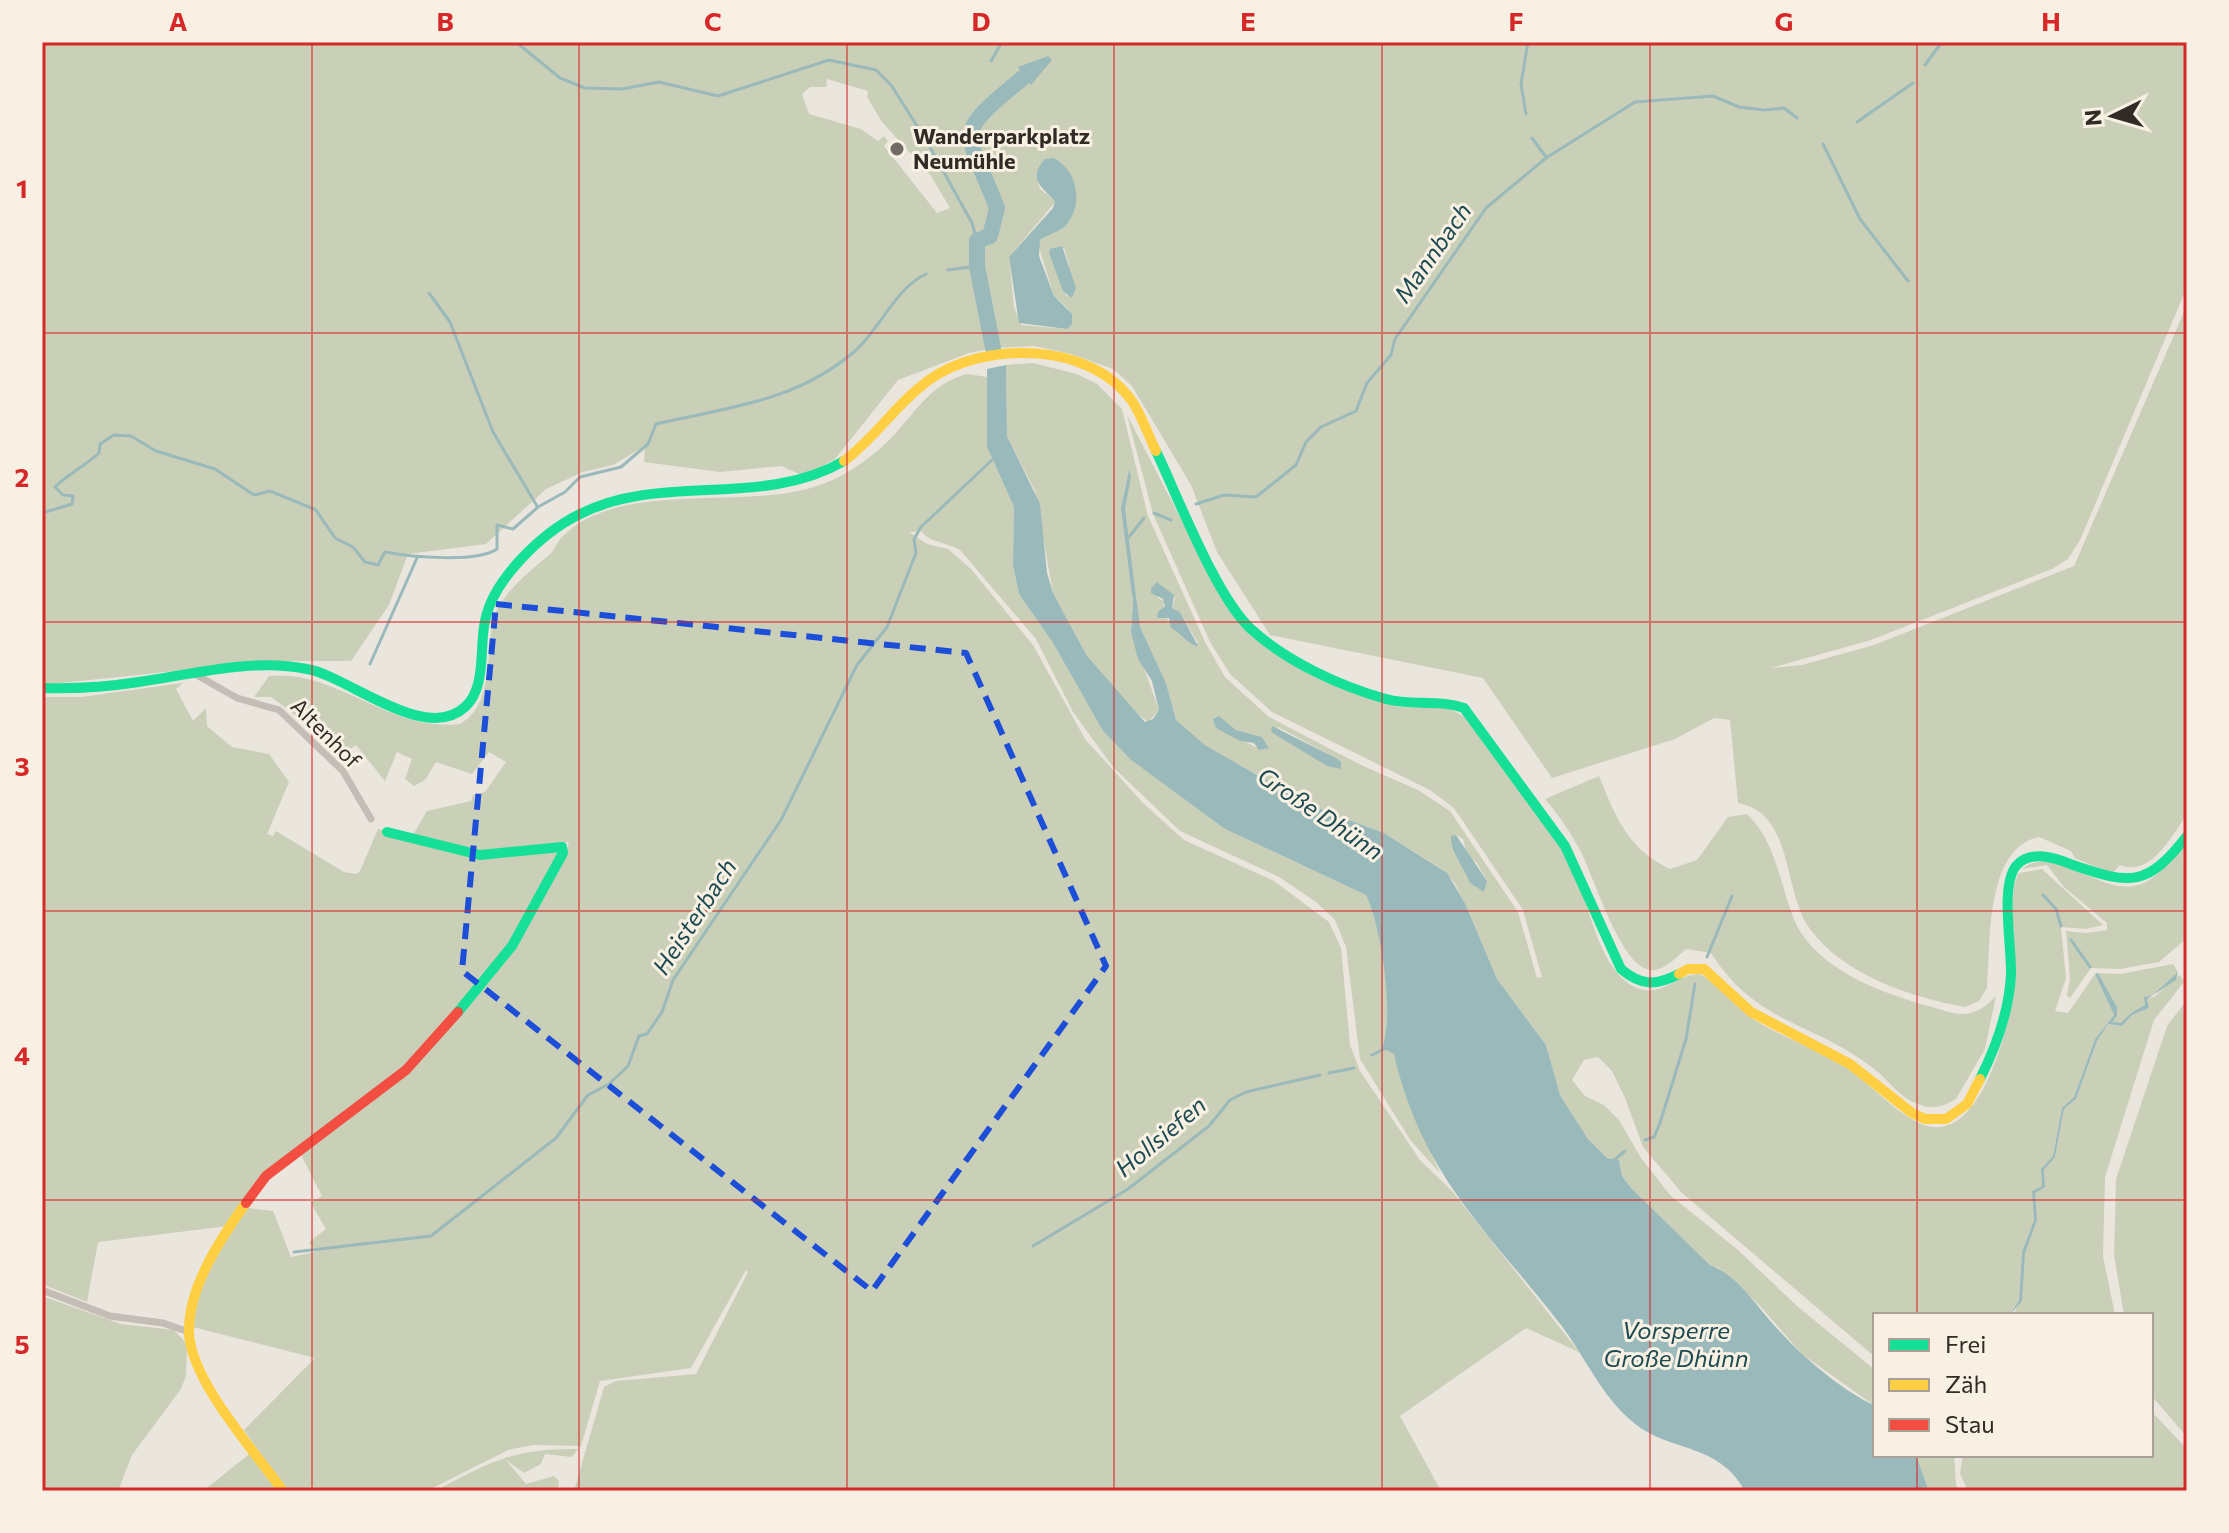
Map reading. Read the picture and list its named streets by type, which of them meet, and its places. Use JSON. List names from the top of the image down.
{
  "streets": {
    "street": ["Altenhof"]
  },
  "water": [
    "Mannbach",
    "Große Dhünn",
    "Heisterbach",
    "Hollsiefen",
    "Vorsperre Große Dhünn"
  ],
  "places": ["Wanderparkplatz Neumühle"],
  "legend": ["Frei", "Zäh", "Stau"],
  "north": "left",
  "grid": {
    "columns": [
      "A",
      "B",
      "C",
      "D",
      "E",
      "F",
      "G",
      "H"
    ],
    "rows": [
      "1",
      "2",
      "3",
      "4",
      "5"
    ]
  }
}
